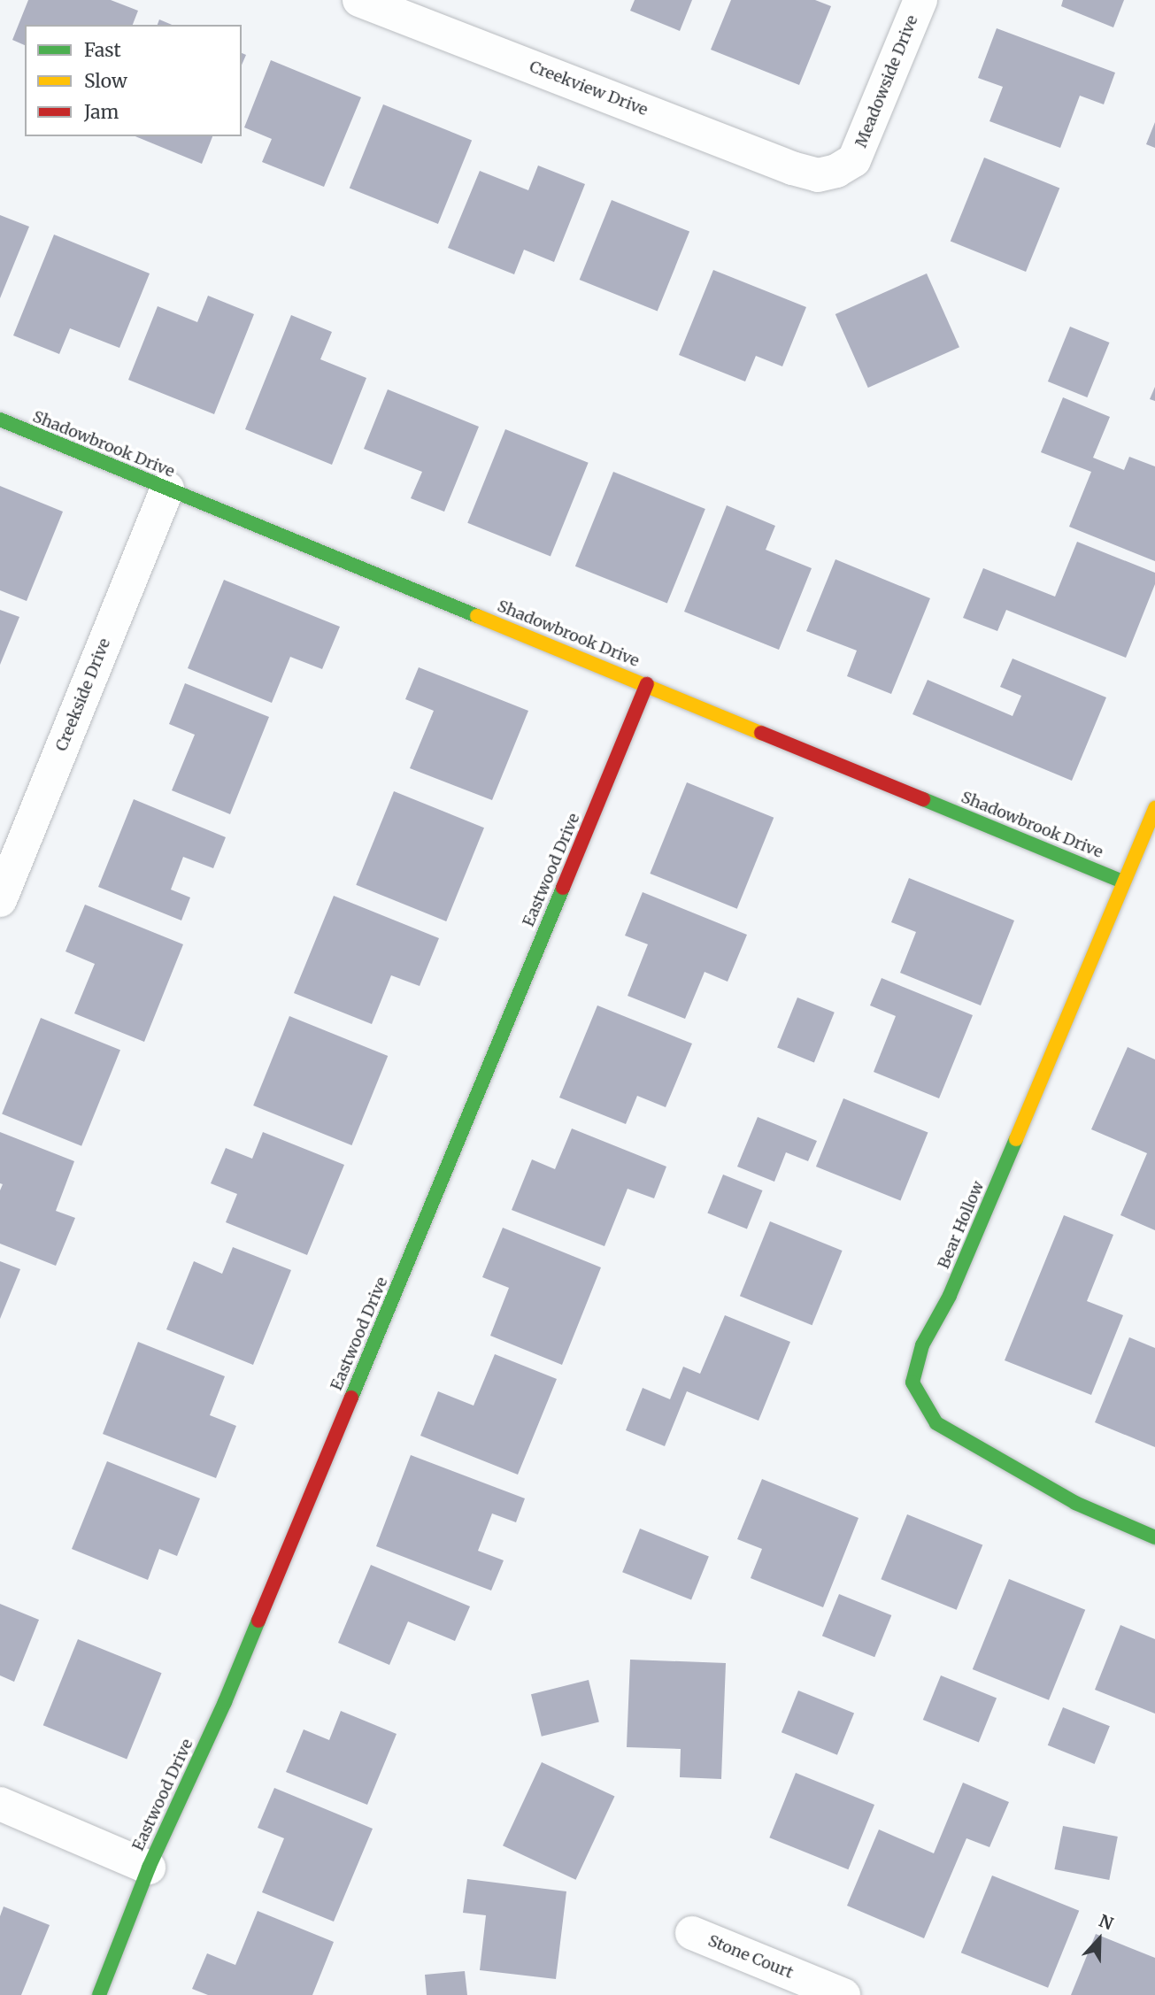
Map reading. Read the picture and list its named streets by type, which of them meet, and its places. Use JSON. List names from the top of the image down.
{
  "streets": {
    "street": [
      "Meadowside Drive",
      "Creekview Drive",
      "Shadowbrook Drive",
      "Creekside Drive",
      "Eastwood Drive",
      "Bear Hollow",
      "Stone Court"
    ]
  },
  "crossings": [
    ["Meadowside Drive", "Creekview Drive"],
    ["Shadowbrook Drive", "Creekside Drive"],
    ["Shadowbrook Drive", "Eastwood Drive"],
    ["Shadowbrook Drive", "Bear Hollow"]
  ],
  "legend": ["Fast", "Slow", "Jam"],
  "north": "top"
}
